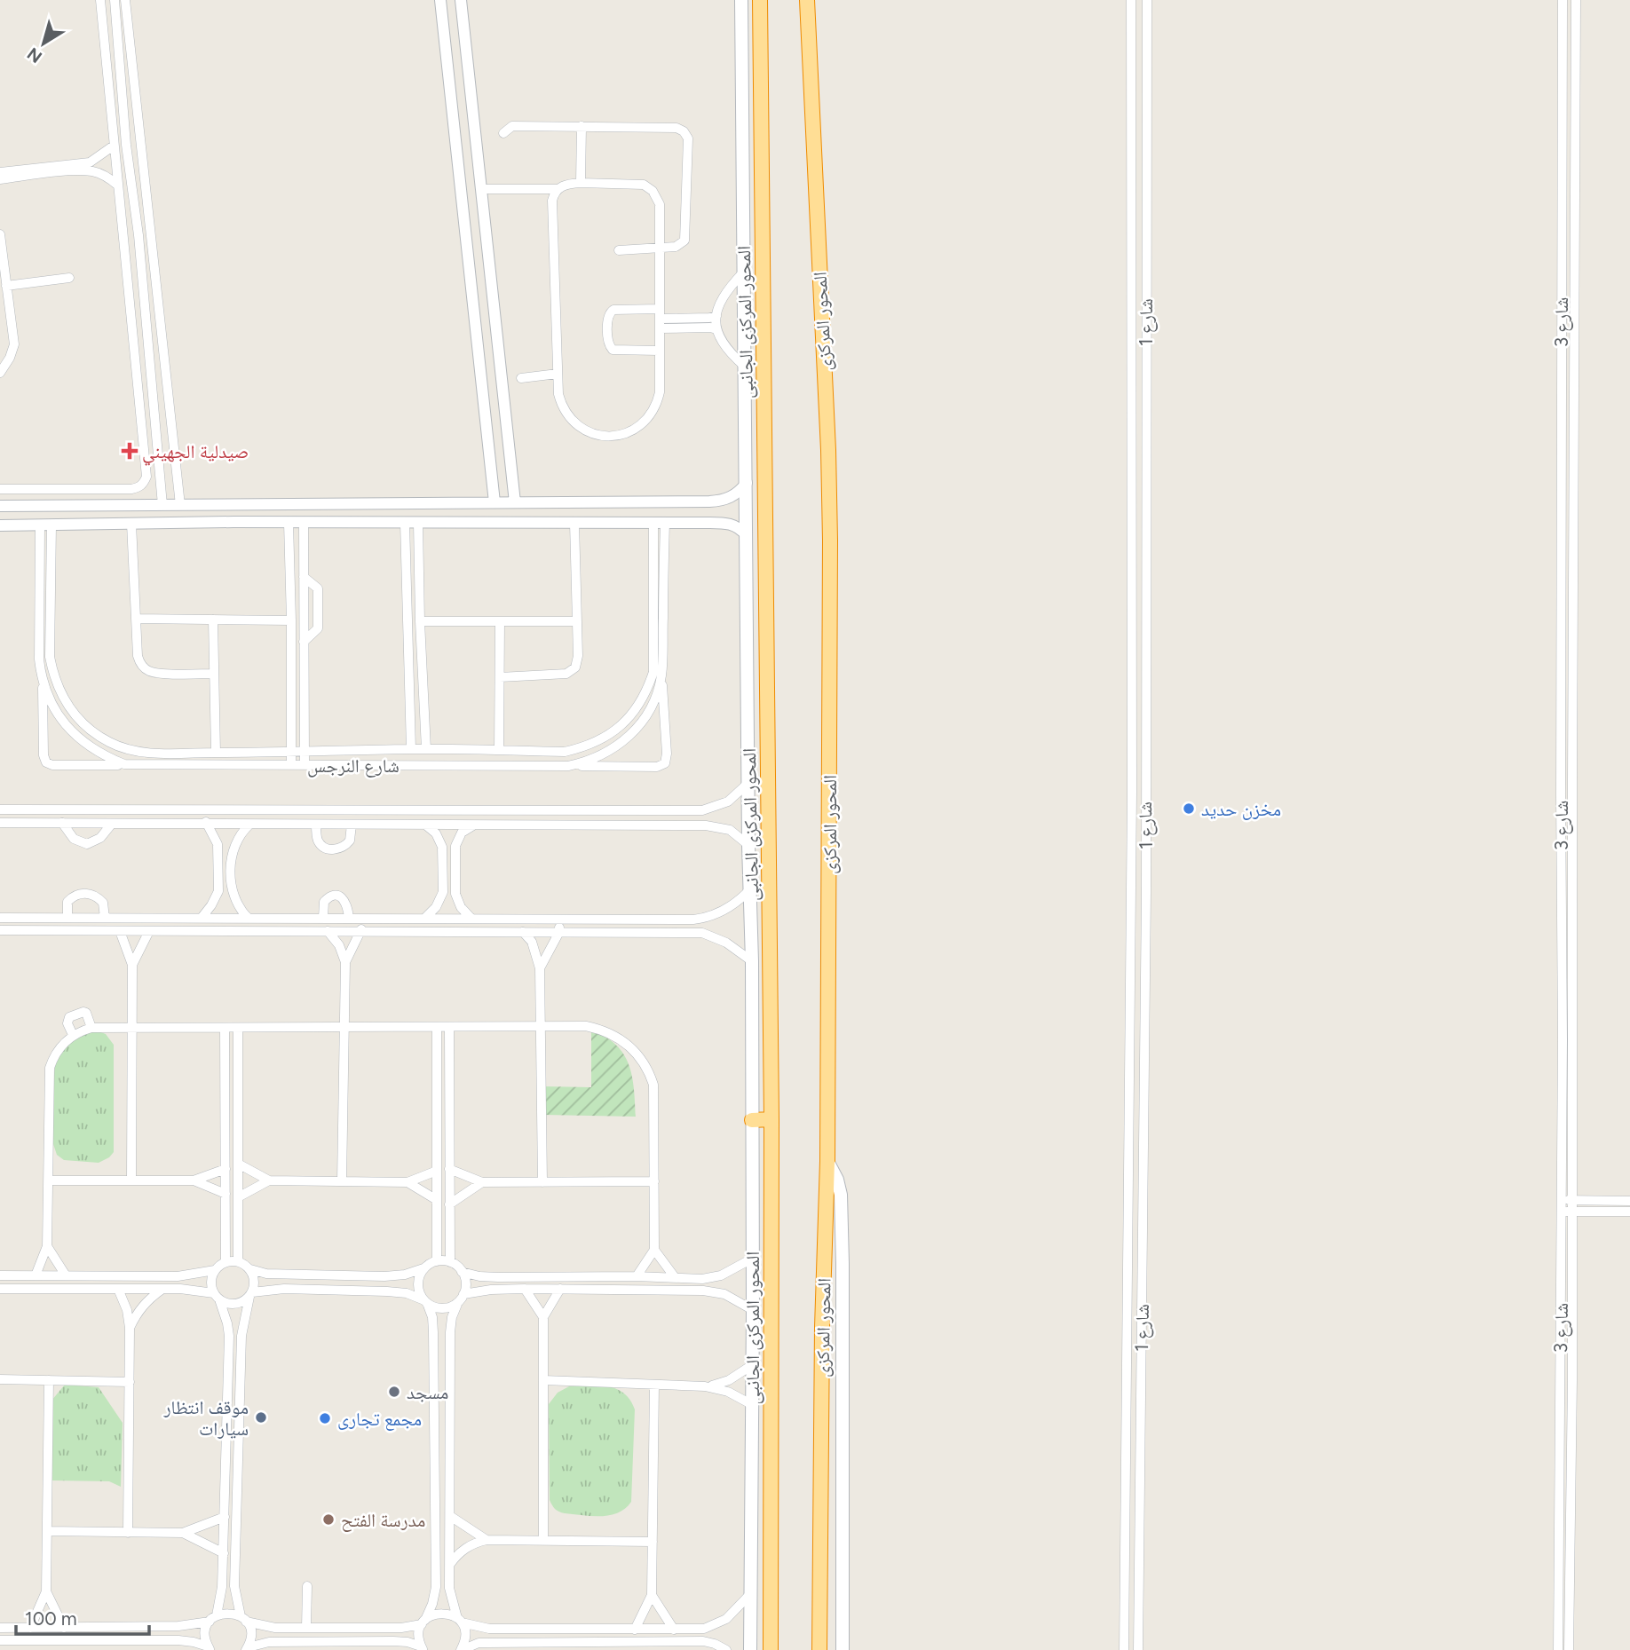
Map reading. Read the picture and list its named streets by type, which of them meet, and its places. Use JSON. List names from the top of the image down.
{
  "streets": {
    "highway": ["المحور المركزى"],
    "main road": ["المحور المركزى الجانبى"],
    "street": ["شارع 1", "شارع 3", "شارع النرجس"]
  },
  "places": {
    "health": ["صيدلية الجهيني"],
    "other": [
      "مخزن حديد",
      "مسجد",
      "موقف انتظار سيارات",
      "مجمع تجارى",
      "مدرسة الفتح"
    ]
  },
  "scale_bar": "100 m",
  "north": "bottom left"
}
